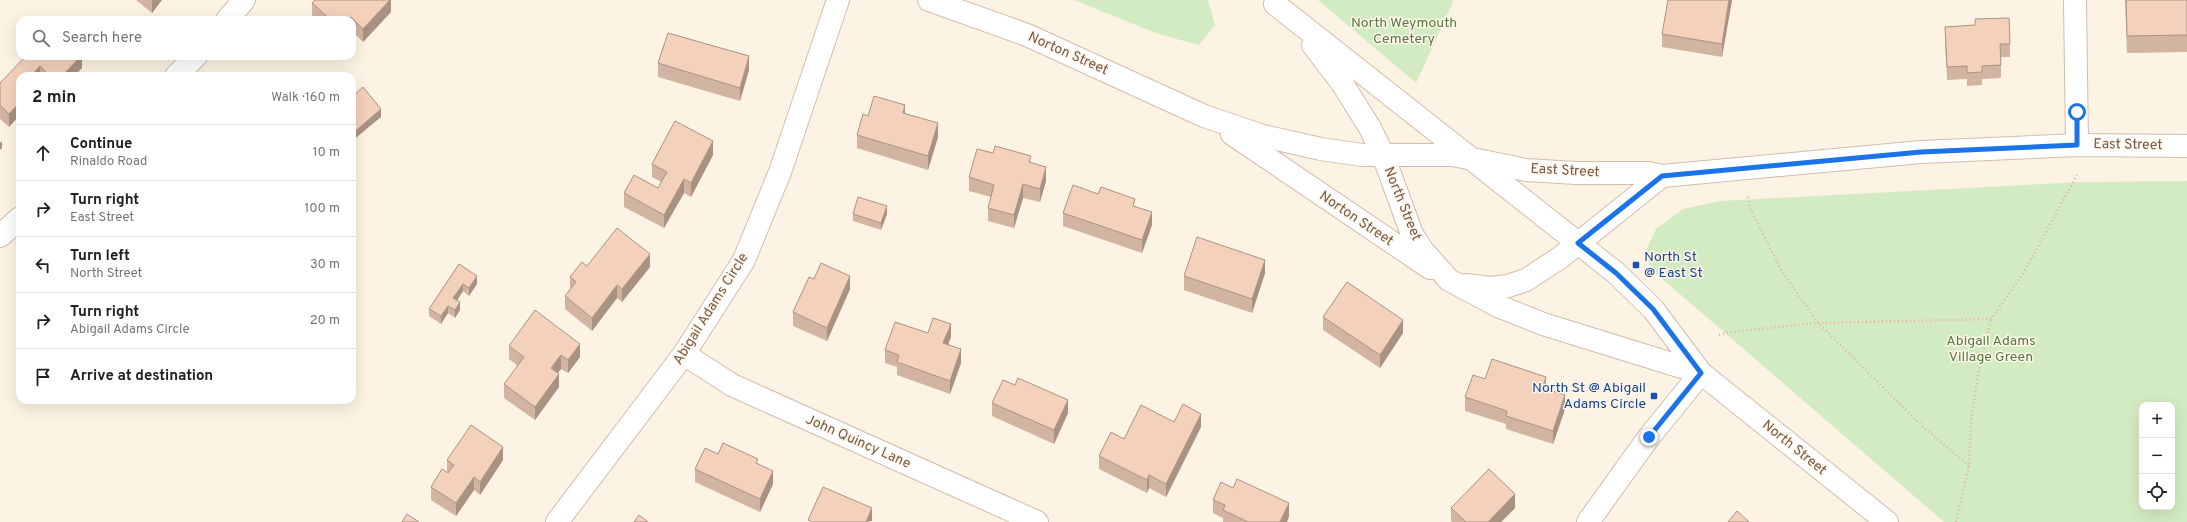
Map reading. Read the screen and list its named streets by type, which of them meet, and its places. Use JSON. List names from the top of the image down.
{
  "streets": {
    "street": [
      "Norton Street",
      "East Street",
      "North Street",
      "Abigail Adams Circle",
      "John Quincy Lane"
    ]
  },
  "crossings": [
    ["Norton Street", "East Street"],
    ["Norton Street", "North Street"],
    ["East Street", "North Street"],
    ["Abigail Adams Circle", "John Quincy Lane"]
  ],
  "parks": ["North Weymouth Cemetery", "Abigail Adams Village Green"],
  "places": {
    "transit": ["North St @ East St", "North St @ Abigail Adams Circle"]
  },
  "page": {
    "search": "Search here",
    "heading": ["2 min", "Walk · 160 m"],
    "list": [
      ["Continue", "Rinaldo Road", "10 m"],
      ["Turn right", "East Street", "100 m"],
      ["Turn left", "North Street", "30 m"],
      ["Turn right", "Abigail Adams Circle", "20 m"],
      "Arrive at destination"
    ],
    "map_buttons": ["+", "−"]
  }
}
